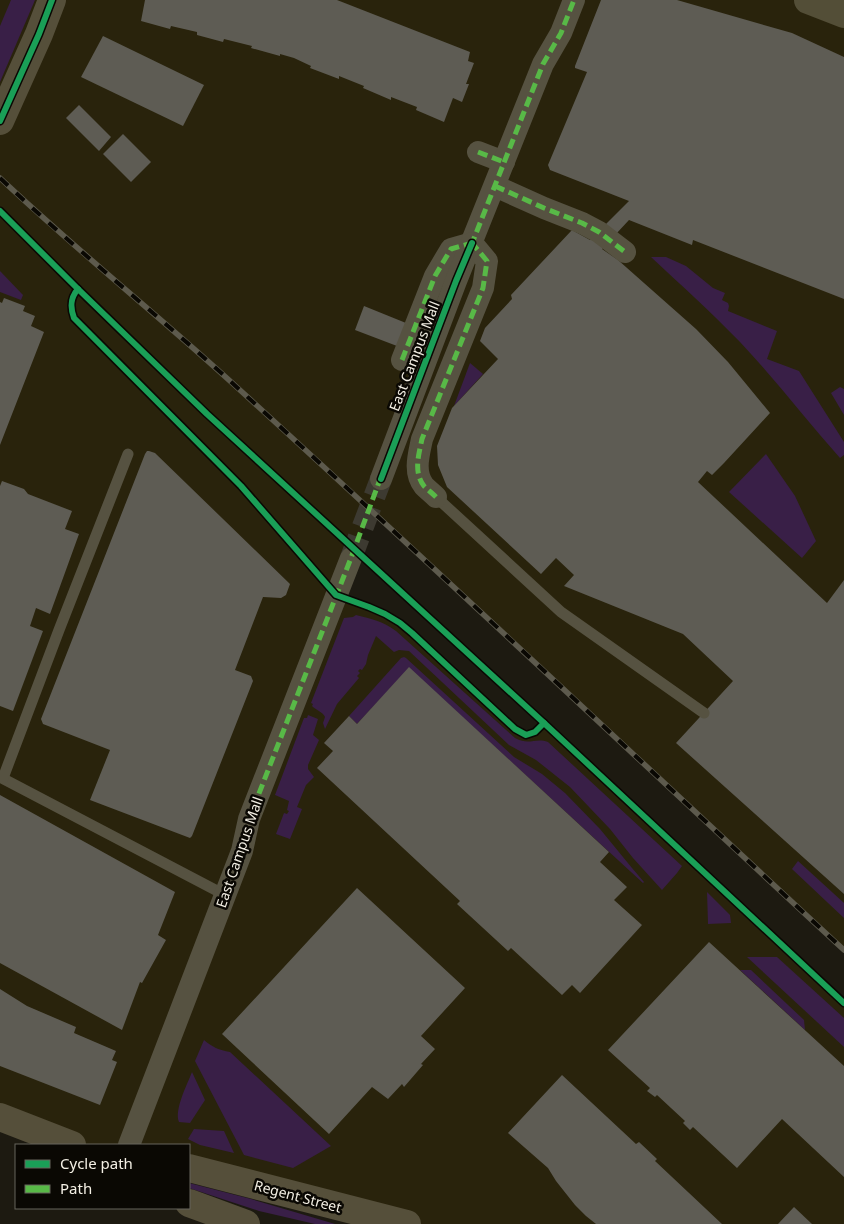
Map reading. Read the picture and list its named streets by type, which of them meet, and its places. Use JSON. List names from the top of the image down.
{
  "streets": {
    "main road": ["Regent Street"],
    "street": ["East Campus Mall"]
  },
  "legend": ["Cycle path", "Path"]
}
